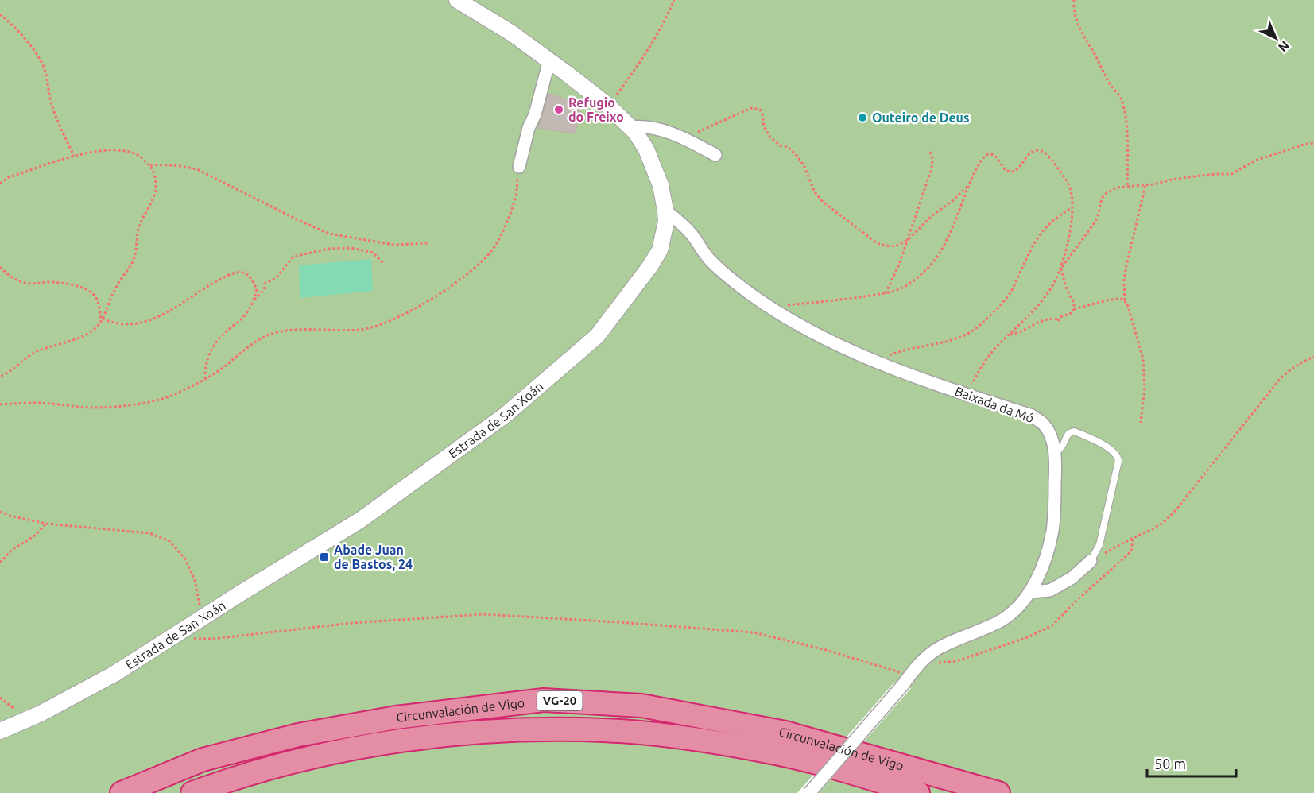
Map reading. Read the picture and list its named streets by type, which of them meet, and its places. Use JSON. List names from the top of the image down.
{
  "streets": {
    "highway": ["VG-20", "Circunvalación de Vigo"],
    "street": ["Baixada da Mó", "Estrada de San Xoán"]
  },
  "crossings": [
    ["Baixada da Mó", "Estrada de San Xoán"]
  ],
  "places": {
    "other": ["Refugio do Freixo", "Outeiro de Deus"],
    "transit": ["Abade Juan de Bastos, 24"]
  },
  "scale_bar": "50 m",
  "north": "bottom right"
}
